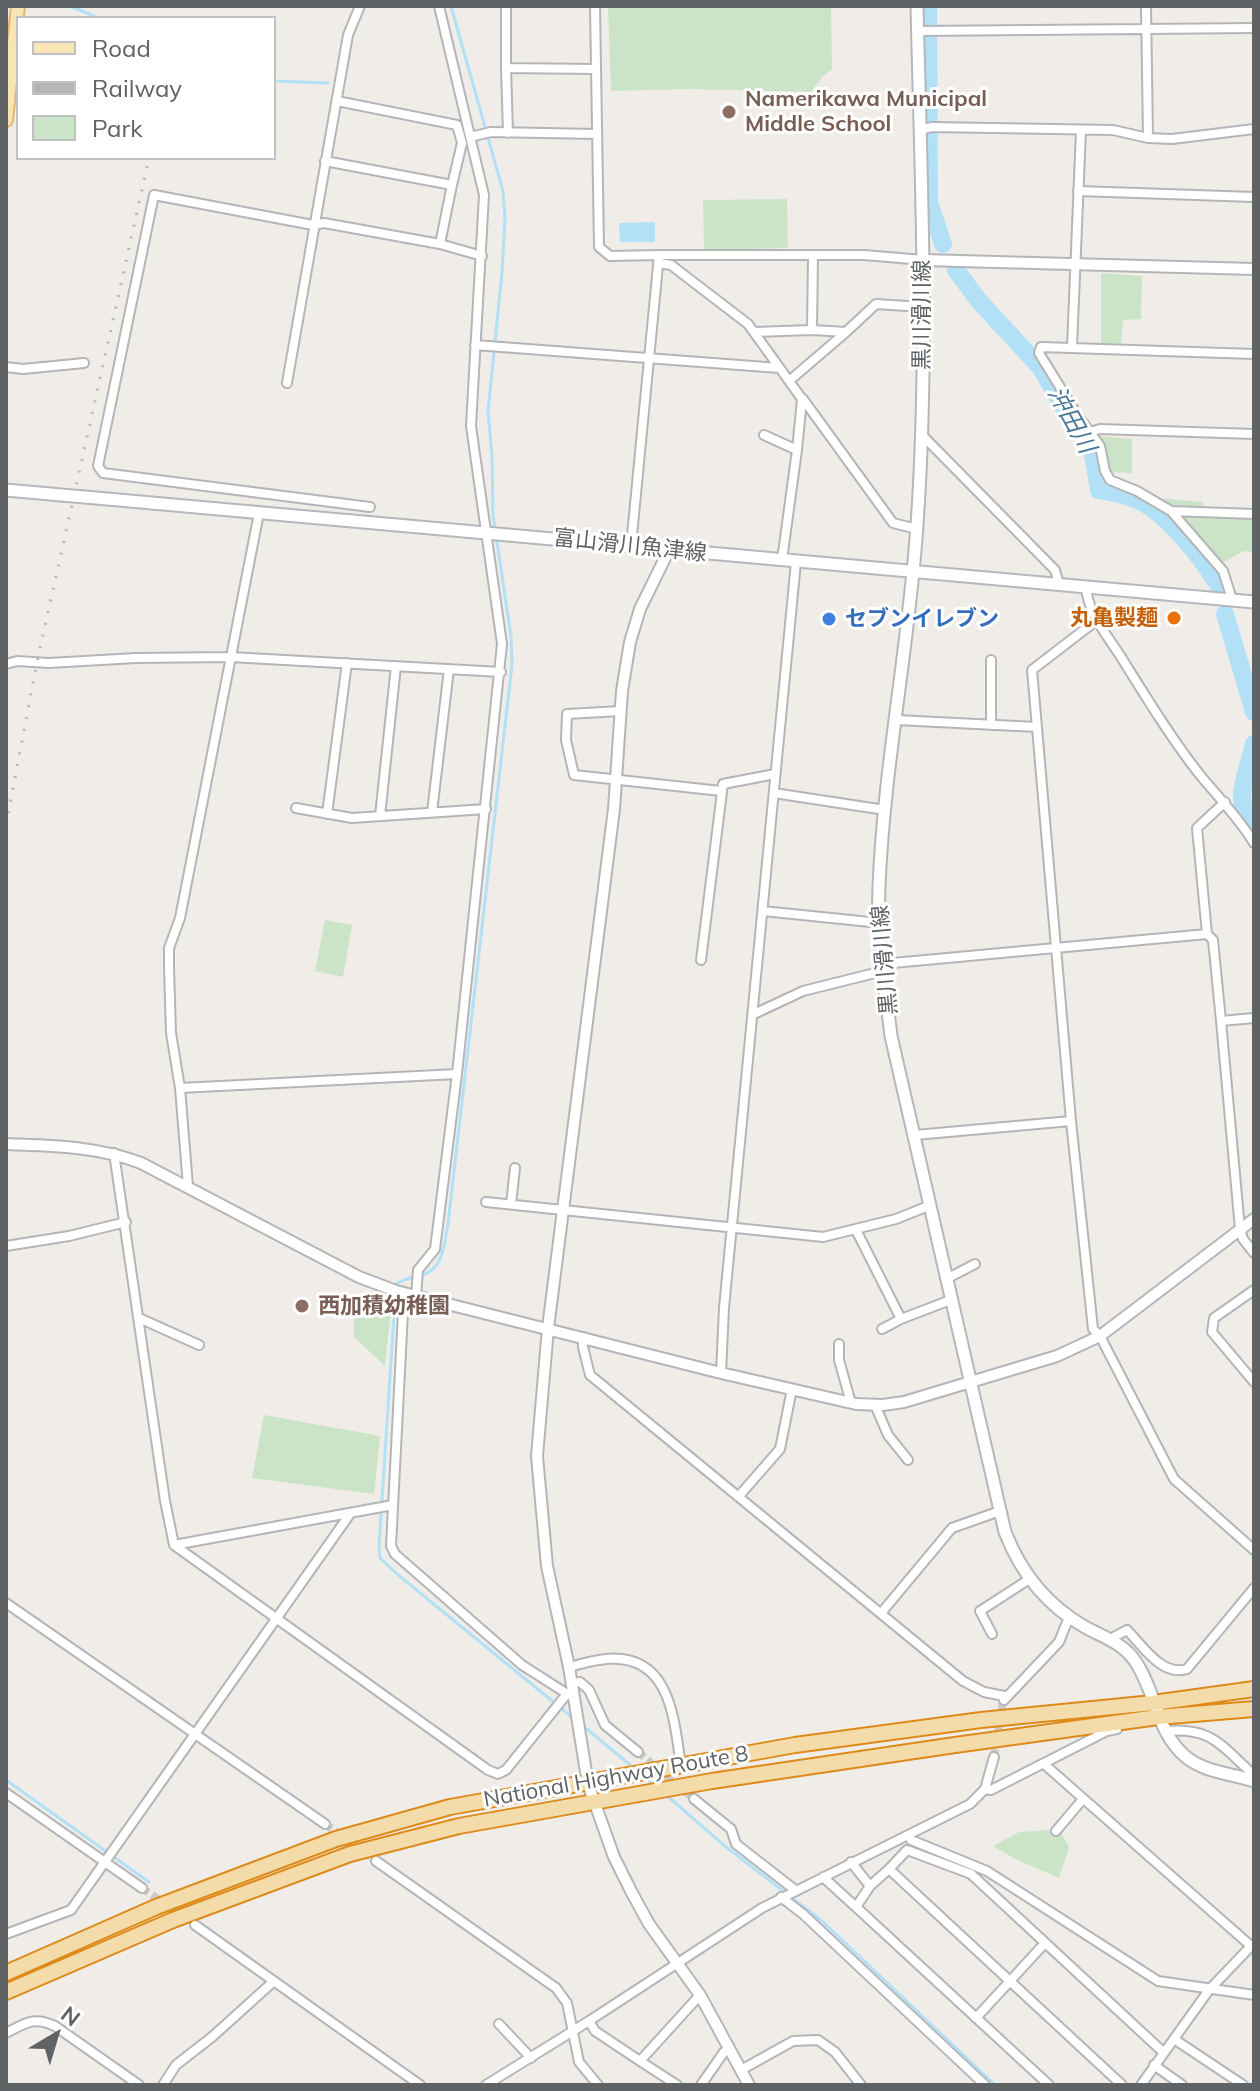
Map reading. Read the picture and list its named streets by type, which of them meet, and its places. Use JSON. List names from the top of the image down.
{
  "streets": {
    "highway": ["National Highway Route 8"],
    "main road": ["黒川滑川線", "富山滑川魚津線"]
  },
  "crossings": [
    ["黒川滑川線", "富山滑川魚津線"],
    ["黒川滑川線", "National Highway Route 8"]
  ],
  "water": ["沖田川"],
  "places": [
    "Namerikawa Municipal Middle School",
    "丸亀製麺",
    "セブンイレブン",
    "西加積幼稚園"
  ],
  "legend": ["Road", "Railway", "Park"],
  "north": "top right"
}
